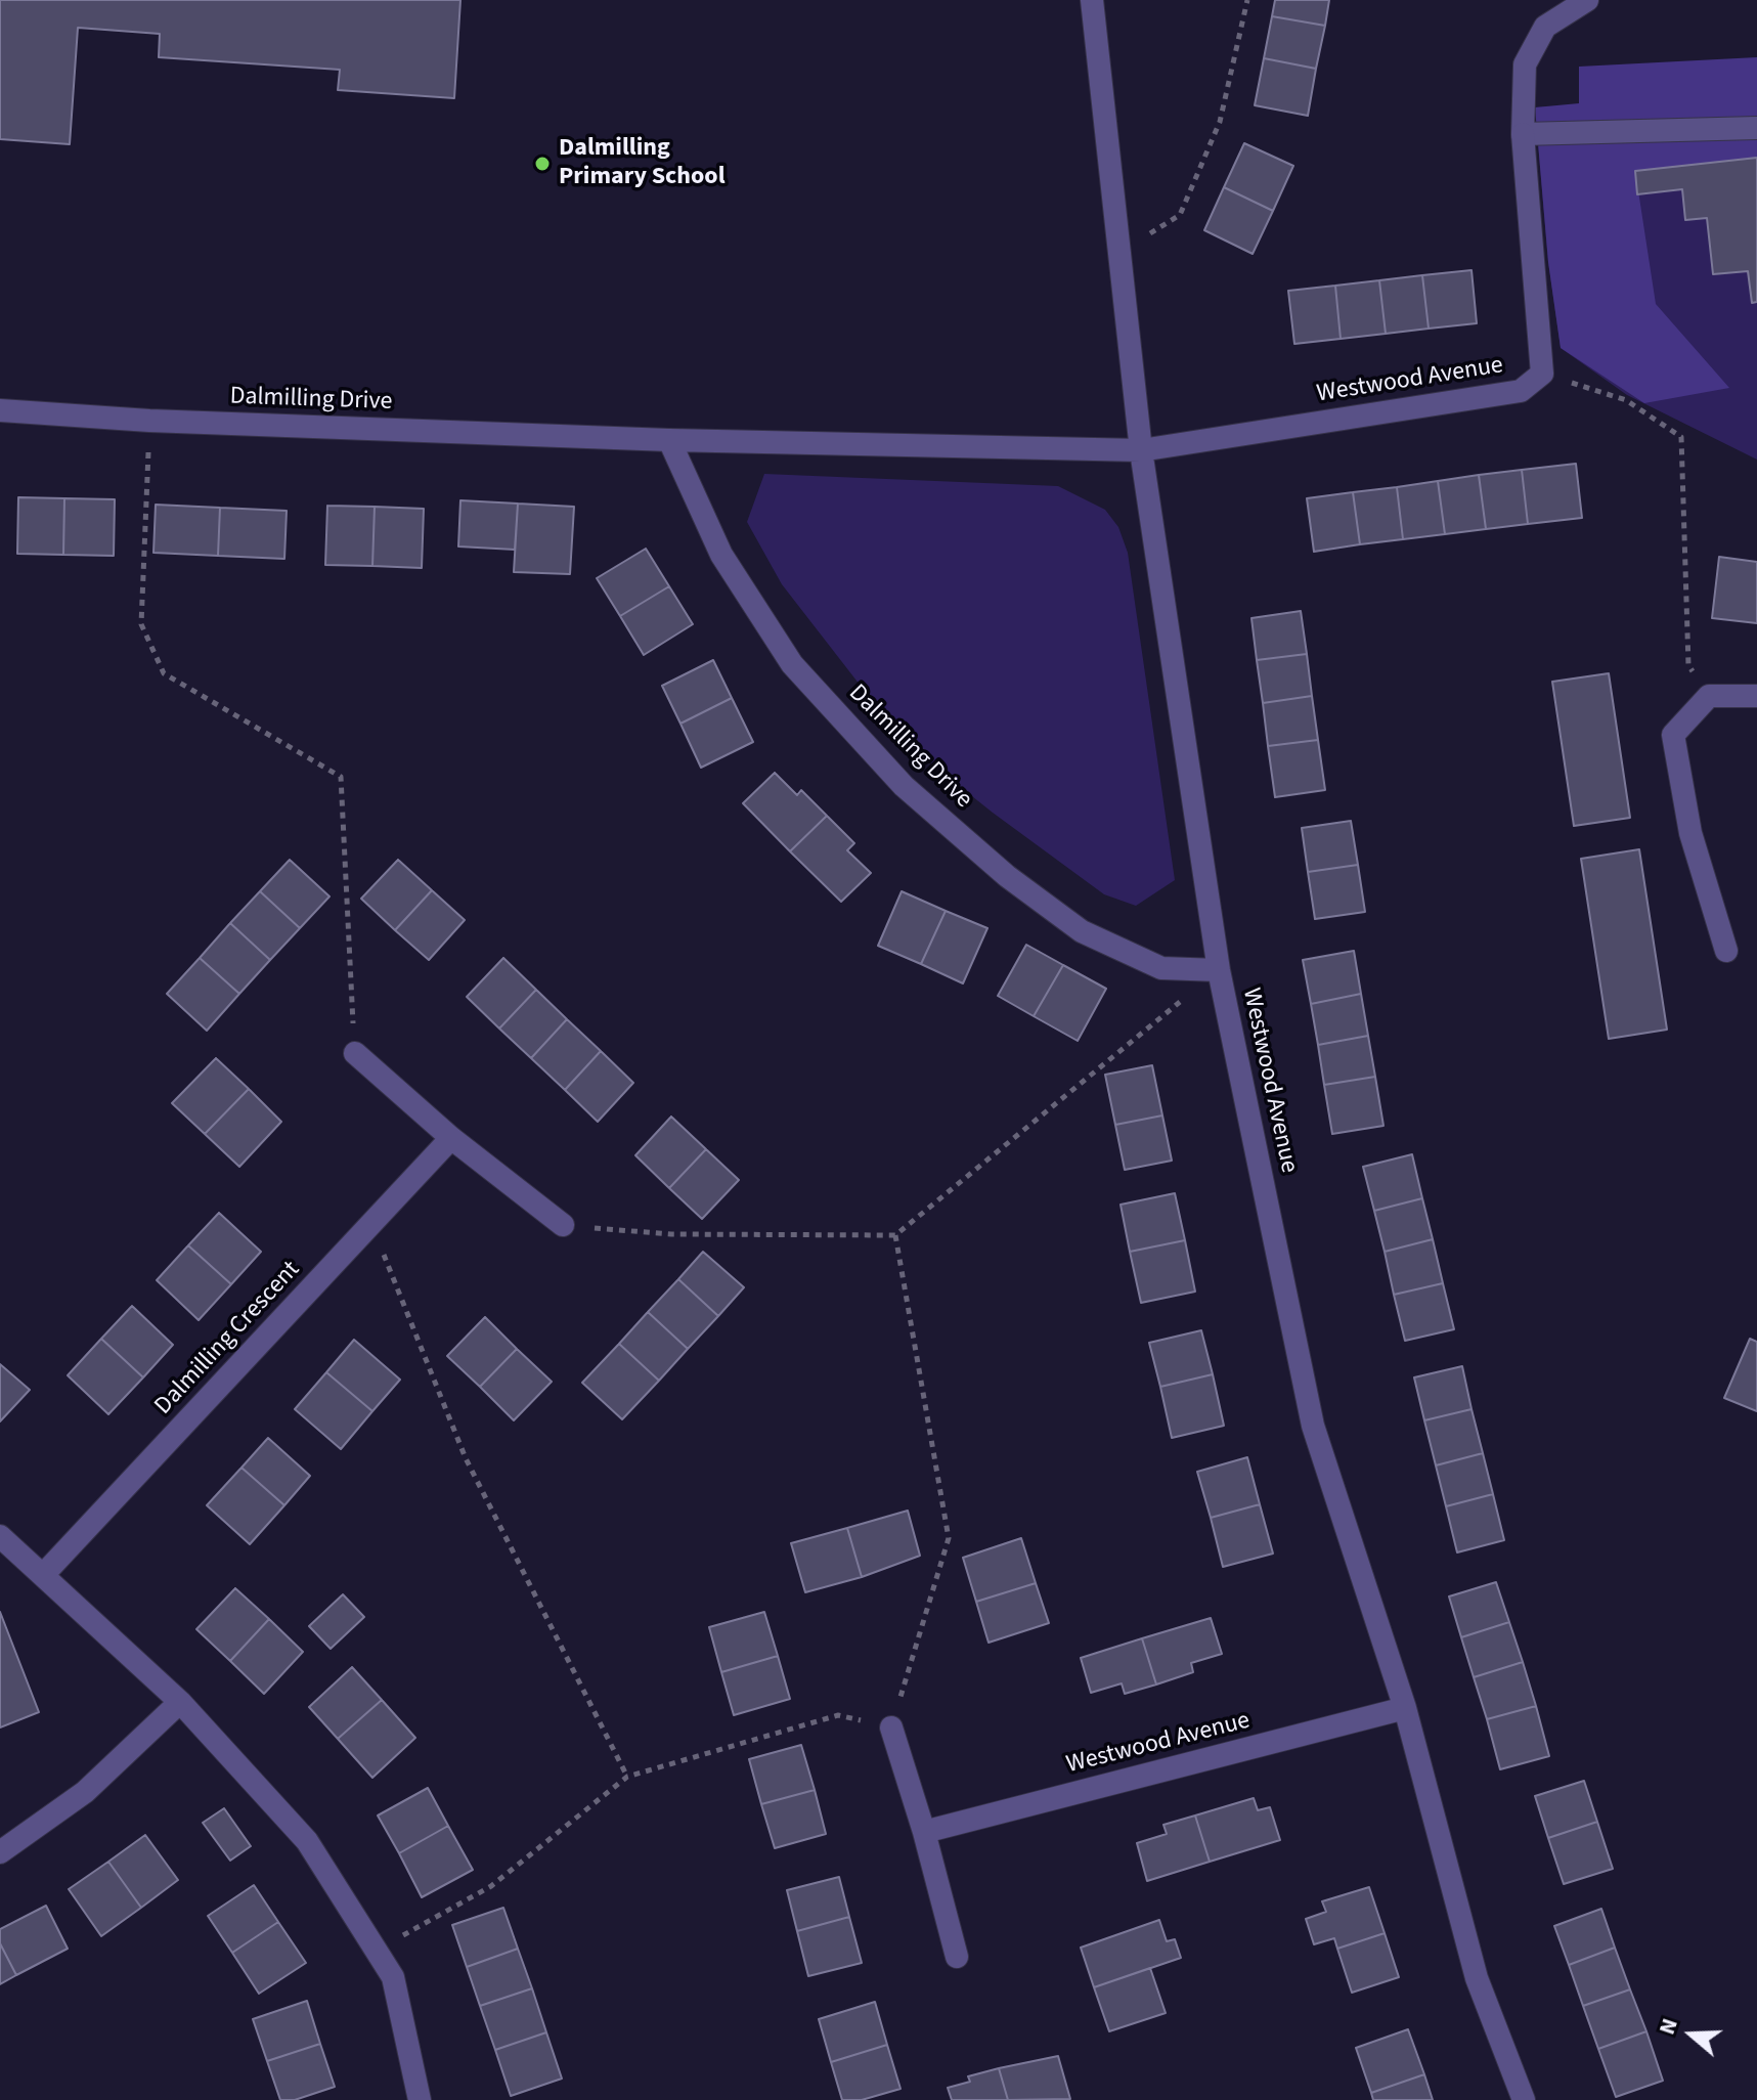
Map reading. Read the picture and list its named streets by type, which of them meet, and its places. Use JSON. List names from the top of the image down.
{
  "streets": {
    "street": ["Westwood Avenue", "Dalmilling Drive", "Dalmilling Crescent"]
  },
  "crossings": [
    ["Westwood Avenue", "Dalmilling Drive"]
  ],
  "places": ["Dalmilling Primary School"],
  "north": "left"
}
